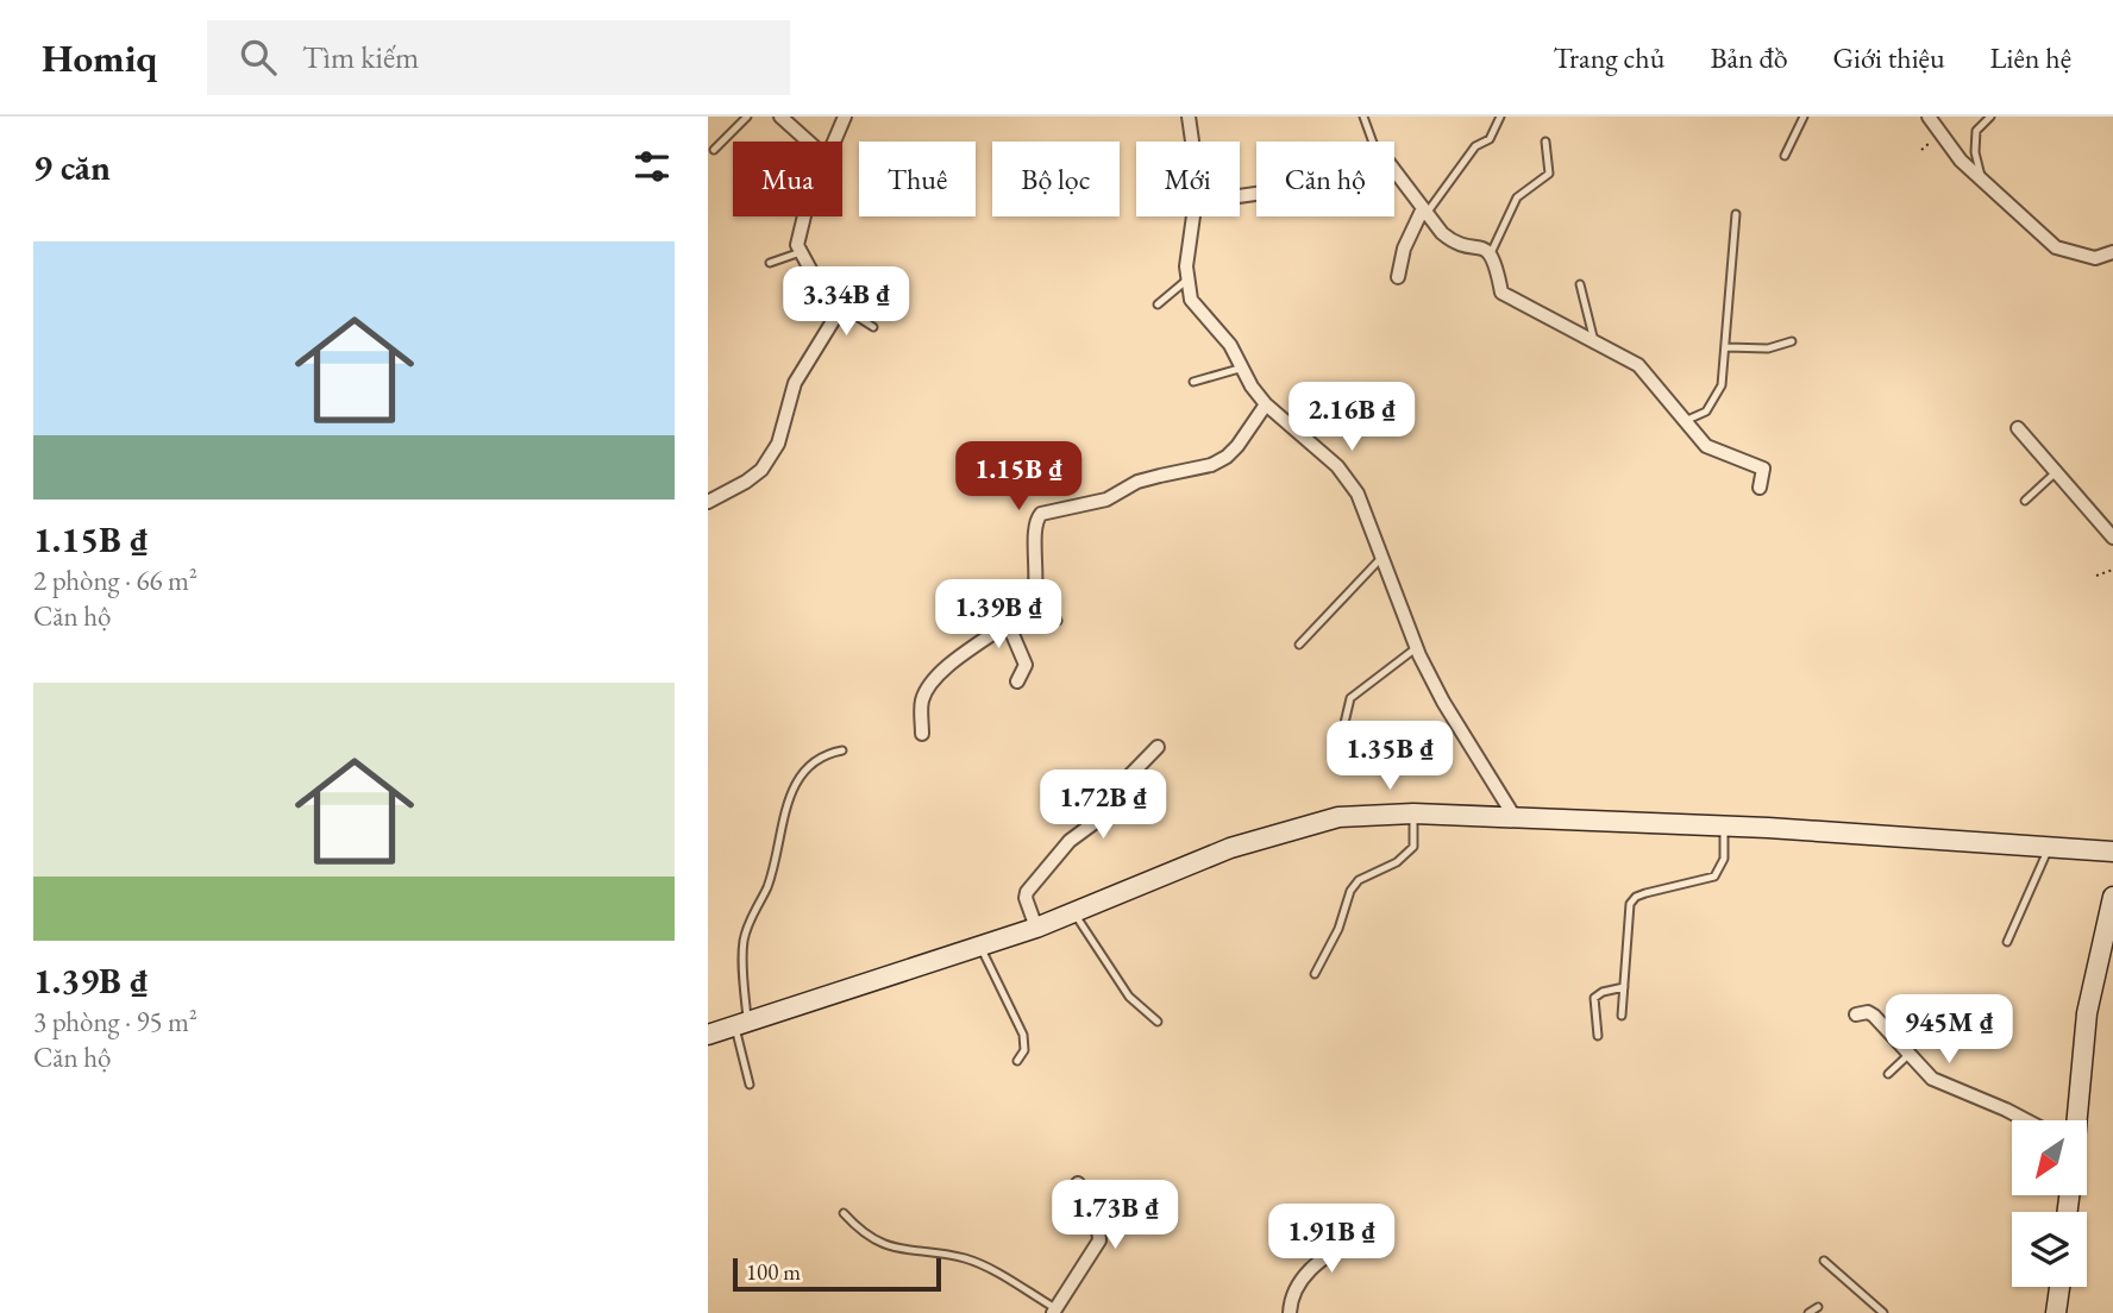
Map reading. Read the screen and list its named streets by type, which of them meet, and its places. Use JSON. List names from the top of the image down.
{
  "scale_bar": "100 m",
  "north": "bottom left",
  "page": {
    "header": "Homiq",
    "search": "Tìm kiếm",
    "nav": [
      "Trang chủ",
      "Bản đồ",
      "Giới thiệu",
      "Liên hệ"
    ],
    "heading": "9 căn",
    "chip": [
      "Mua",
      "Thuê",
      "Bộ lọc",
      "Mới",
      "Căn hộ"
    ],
    "list": [
      {
        "name": "1.15B ₫",
        "note": "2 phòng · 66 m² · Căn hộ"
      },
      {
        "name": "1.39B ₫",
        "note": "3 phòng · 95 m² · Căn hộ"
      }
    ],
    "price": [
      "3.34B ₫",
      "2.16B ₫",
      "1.15B ₫",
      "1.39B ₫",
      "1.35B ₫",
      "1.72B ₫",
      "945M ₫",
      "1.73B ₫",
      "1.91B ₫"
    ],
    "scale": "100 m"
  }
}
